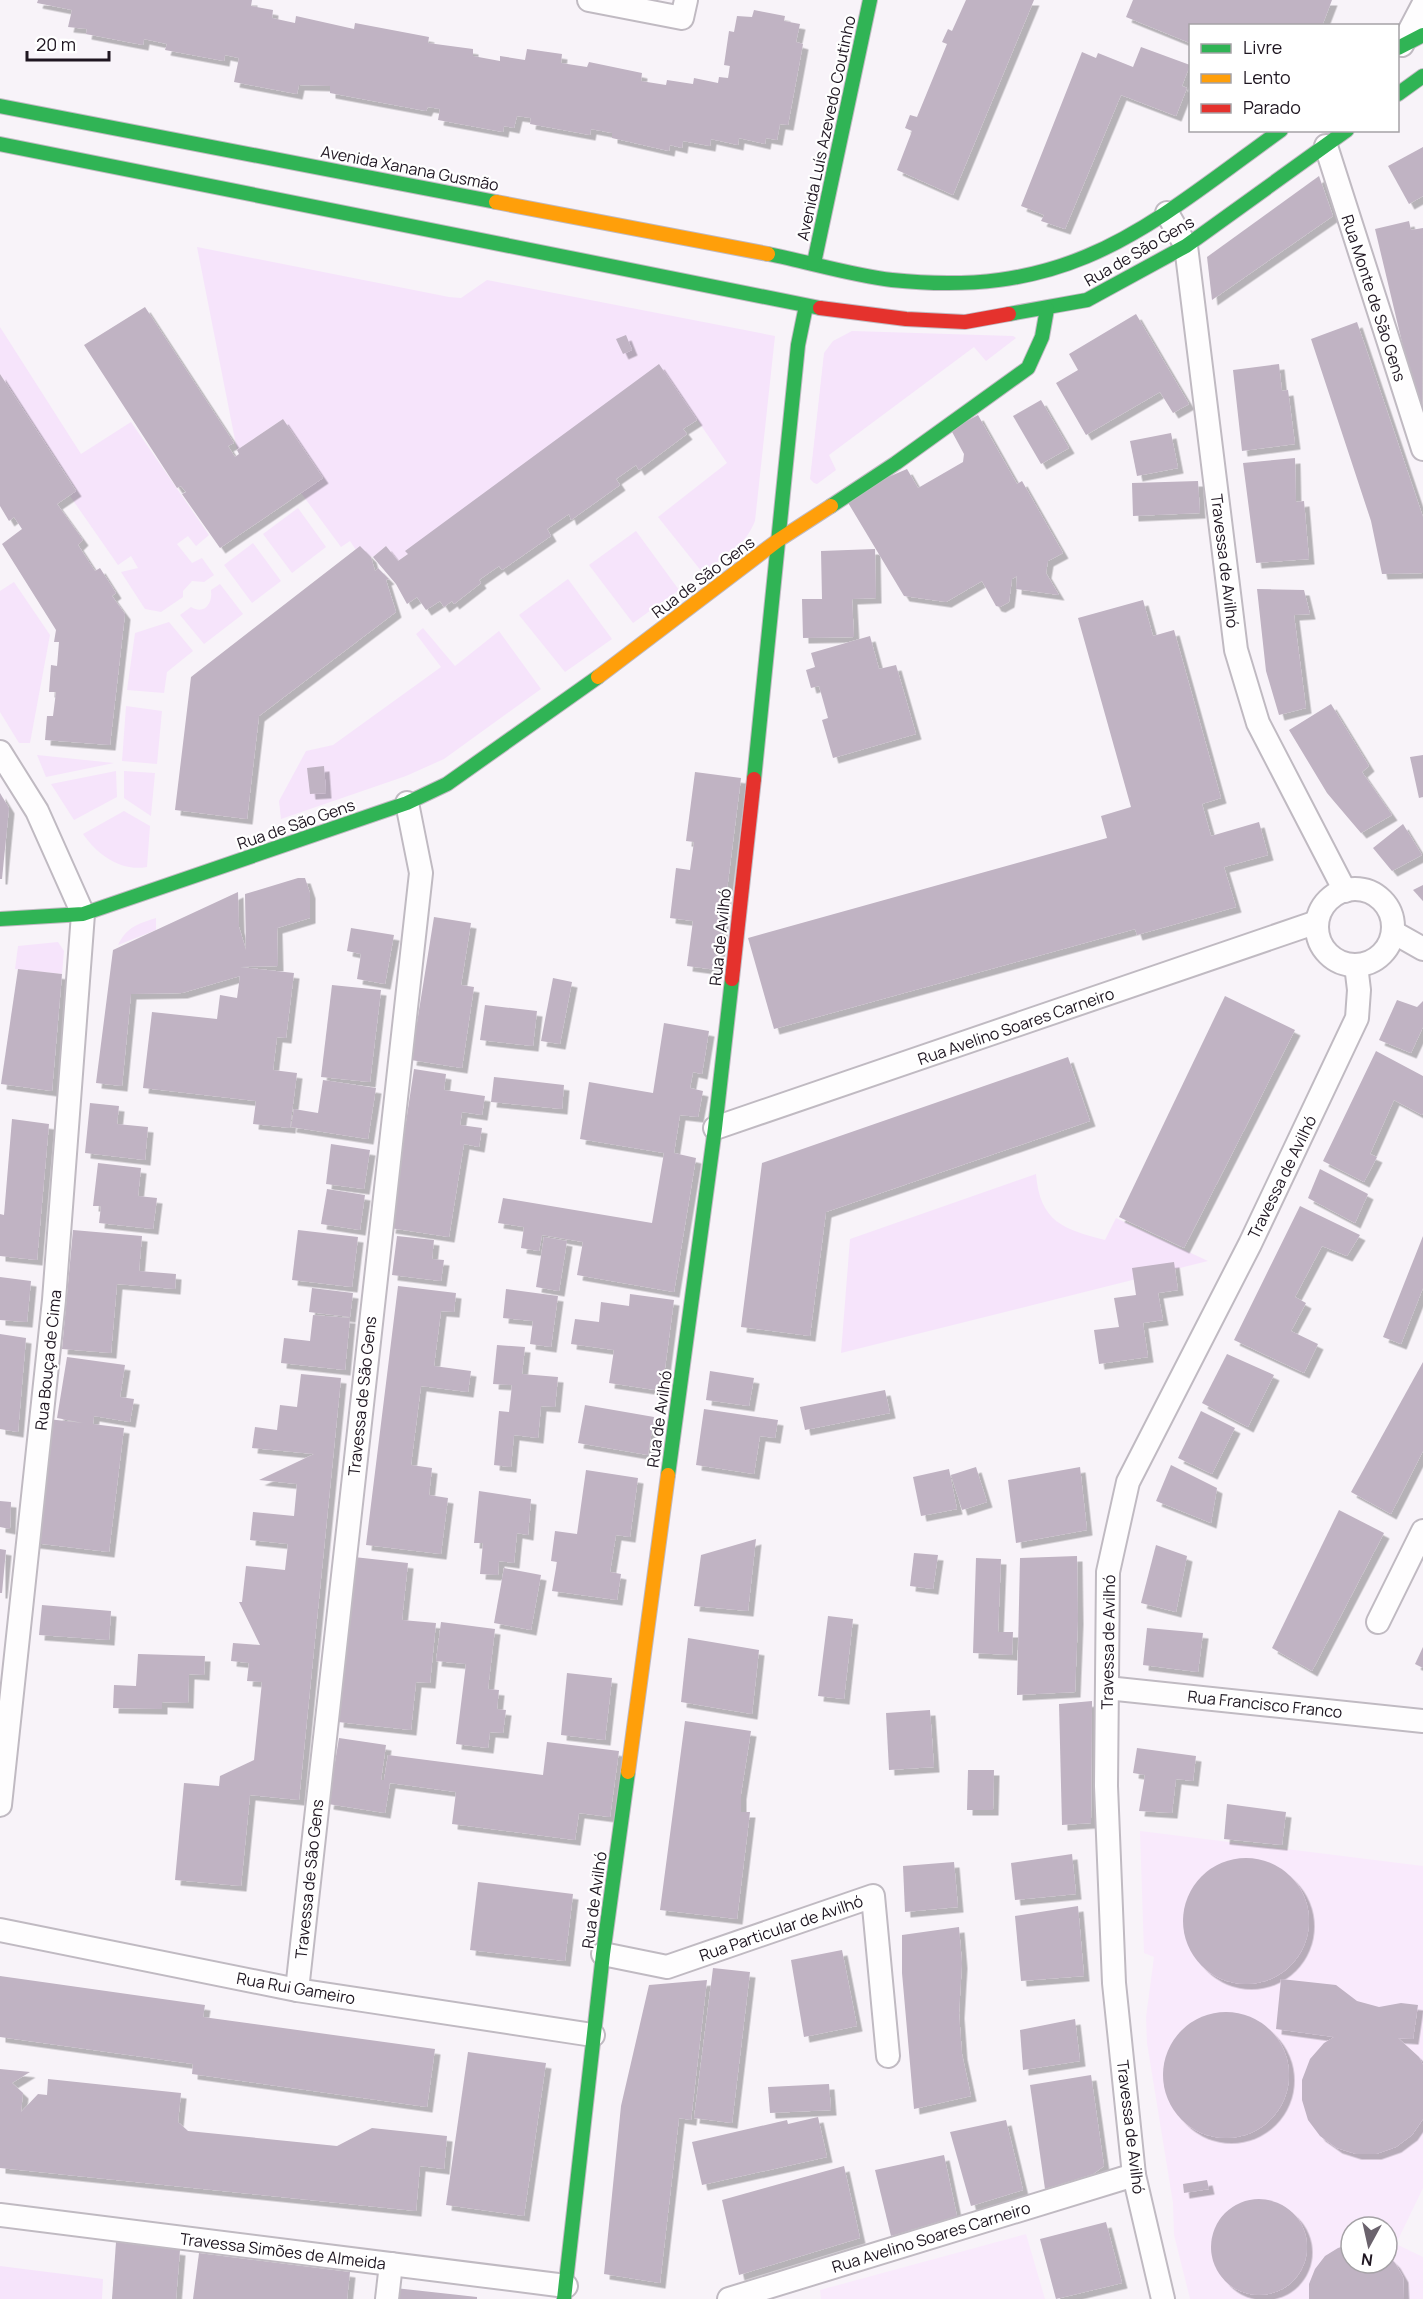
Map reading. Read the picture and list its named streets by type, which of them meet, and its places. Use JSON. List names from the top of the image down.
{
  "streets": {
    "main road": [
      "Avenida Luís Azevedo Coutinho",
      "Avenida Xanana Gusmão",
      "Rua de São Gens",
      "Rua de Avilhó"
    ],
    "street": [
      "Rua Monte de São Gens",
      "Travessa de Avilhó",
      "Rua Avelino Soares Carneiro",
      "Rua Bouça de Cima",
      "Travessa de São Gens",
      "Rua Francisco Franco",
      "Rua Particular de Avilhó",
      "Rua Rui Gameiro",
      "Travessa Simões de Almeida"
    ]
  },
  "crossings": [
    ["Avenida Luís Azevedo Coutinho", "Avenida Xanana Gusmão"],
    ["Avenida Xanana Gusmão", "Rua de São Gens"],
    ["Rua de São Gens", "Rua Monte de São Gens"],
    ["Rua de São Gens", "Travessa de Avilhó"],
    ["Rua de São Gens", "Rua de Avilhó"],
    ["Rua de São Gens", "Rua Bouça de Cima"],
    ["Rua de São Gens", "Travessa de São Gens"],
    ["Travessa de Avilhó", "Rua Avelino Soares Carneiro"],
    ["Travessa de Avilhó", "Rua Francisco Franco"],
    ["Rua de Avilhó", "Rua Avelino Soares Carneiro"],
    ["Rua de Avilhó", "Rua Particular de Avilhó"],
    ["Rua de Avilhó", "Rua Rui Gameiro"],
    ["Rua de Avilhó", "Travessa Simões de Almeida"],
    ["Travessa de São Gens", "Rua Rui Gameiro"]
  ],
  "legend": ["Livre", "Lento", "Parado"],
  "scale_bar": "20 m",
  "north": "bottom"
}
